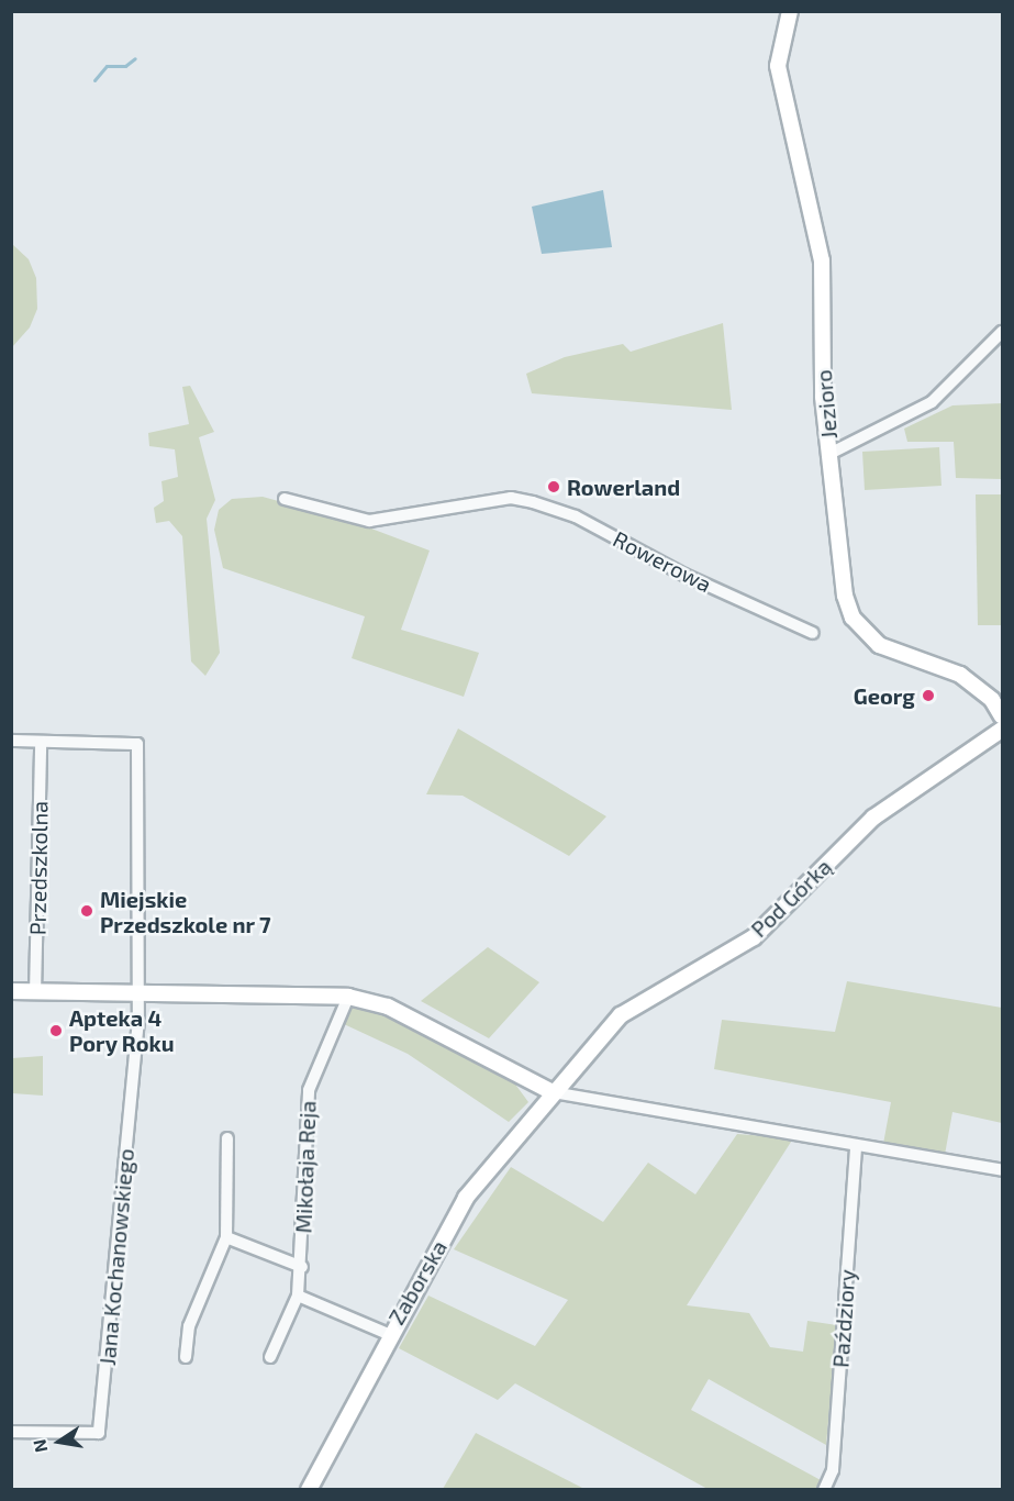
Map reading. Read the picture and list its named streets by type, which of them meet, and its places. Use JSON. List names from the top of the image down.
{
  "streets": {
    "street": [
      "Jezioro",
      "Rowerowa",
      "Przedszkolna",
      "Pod Górką",
      "Mikołaja Reja",
      "Jana Kochanowskiego",
      "Zaborska",
      "Paździory"
    ]
  },
  "crossings": [
    ["Pod Górką", "Zaborska"]
  ],
  "places": [
    "Rowerland",
    "Georg",
    "Miejskie Przedszkole nr 7",
    "Apteka 4 Pory Roku"
  ],
  "north": "left"
}
